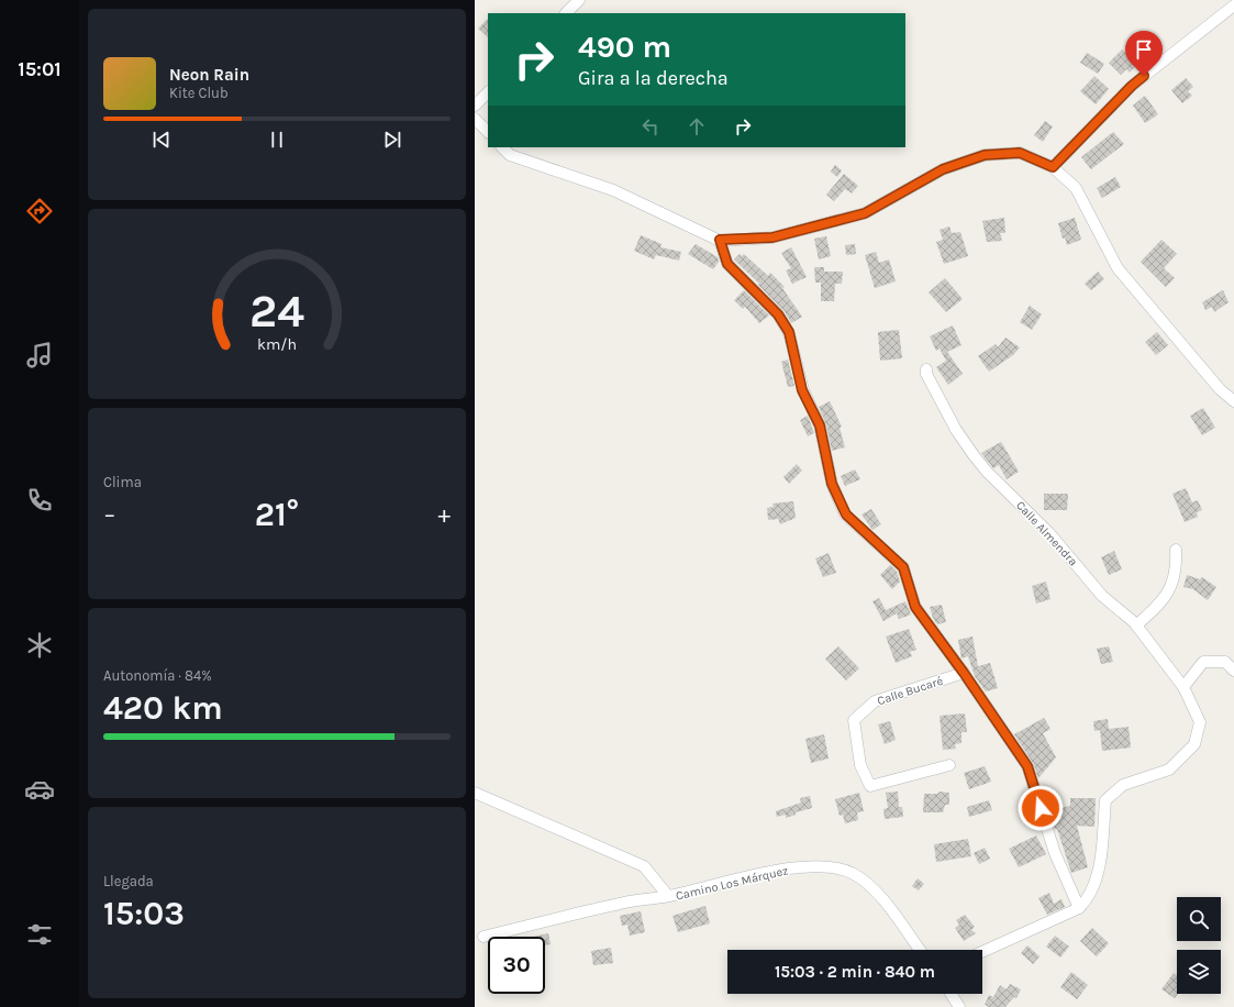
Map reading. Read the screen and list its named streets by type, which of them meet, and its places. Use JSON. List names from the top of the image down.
{
  "streets": {
    "street": ["Calle Almendra", "Calle Bucaré", "Camino Los Márquez"]
  },
  "page": {
    "tabs": "15:01",
    "turn": ["490 m", "Gira a la derecha"],
    "song": ["Neon Rain", "Kite Club"],
    "tile": [
      "Clima",
      ["Autonomía · 84%", "420 km"],
      ["Llegada", "15:03"]
    ],
    "heat": ["−", "21°", "+"],
    "limit": "30",
    "trip": "15:03 · 2 min · 840 m",
    "gauge": ["24", "km/h"]
  }
}
